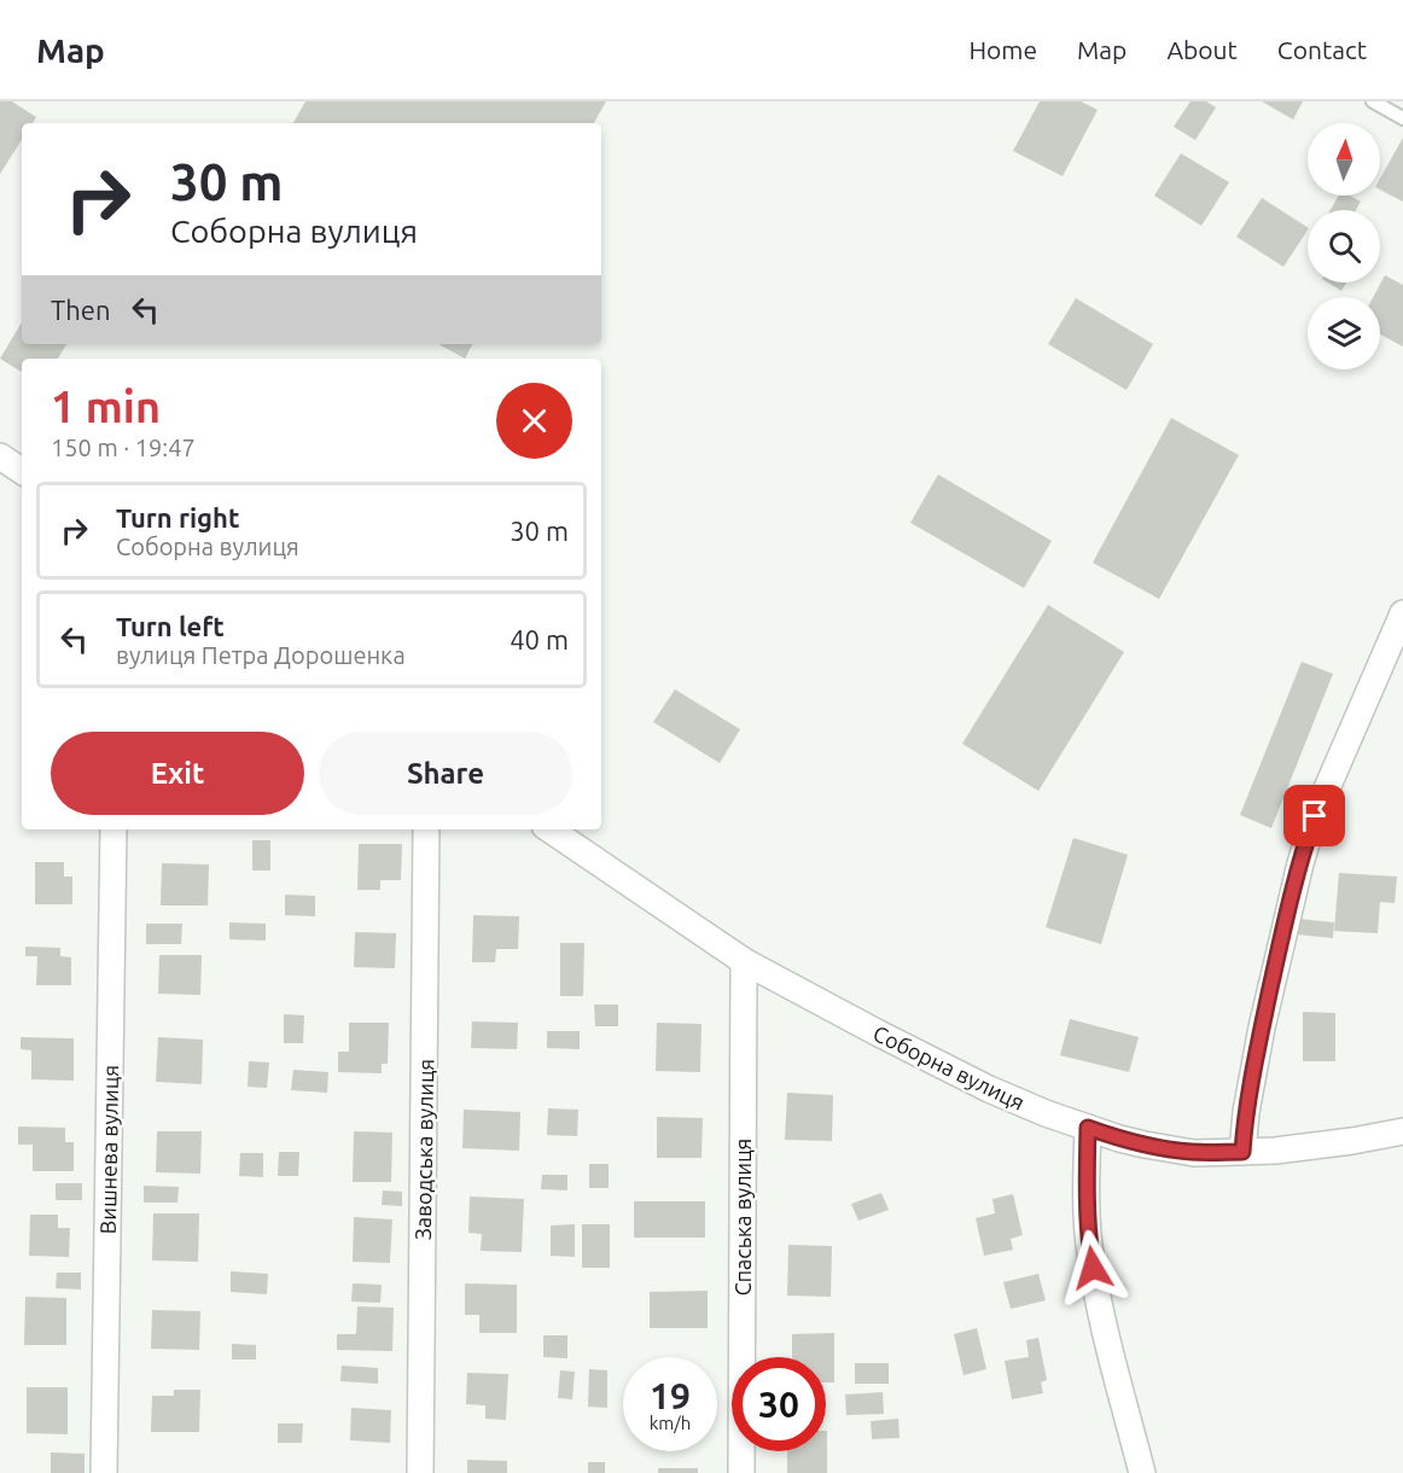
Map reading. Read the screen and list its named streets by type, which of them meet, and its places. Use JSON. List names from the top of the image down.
{
  "streets": {
    "street": [
      "Соборна вулиця",
      "Вишнева вулиця",
      "Заводська вулиця",
      "Спаська вулиця"
    ]
  },
  "crossings": [
    ["Соборна вулиця", "Спаська вулиця"]
  ],
  "north": "top",
  "page": {
    "header": "Map",
    "nav": [
      "Home",
      "Map",
      "About",
      "Contact"
    ],
    "turn": ["30 m", "Соборна вулиця"],
    "then": "Then",
    "heading": ["1 min", "150 m · 19:47"],
    "list": [
      {
        "name": "Turn right",
        "note": "Соборна вулиця",
        "value": "30 m"
      },
      {
        "name": "Turn left",
        "note": "вулиця Петра Дорошенка",
        "value": "40 m"
      }
    ],
    "buttons": ["Exit", "Share"],
    "speed": "19 km/h",
    "limit": "30"
  }
}
